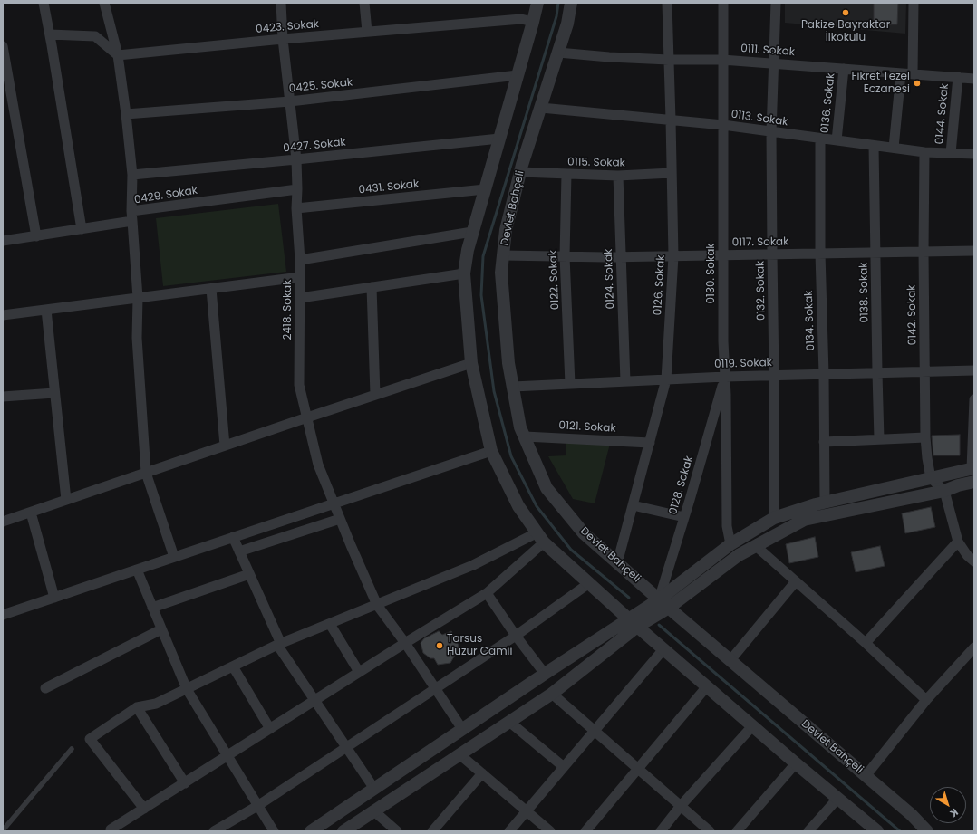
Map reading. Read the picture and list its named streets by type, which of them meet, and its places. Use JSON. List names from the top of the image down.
{
  "streets": {
    "street": [
      "0423. Sokak",
      "0111. Sokak",
      "0425. Sokak",
      "0136. Sokak",
      "0144. Sokak",
      "0113. Sokak",
      "0427. Sokak",
      "0115. Sokak",
      "0431. Sokak",
      "0429. Sokak",
      "Devlet Bahçeli",
      "0117. Sokak",
      "0130. Sokak",
      "0124. Sokak",
      "0122. Sokak",
      "0126. Sokak",
      "0132. Sokak",
      "0138. Sokak",
      "2418. Sokak",
      "0142. Sokak",
      "0134. Sokak",
      "0119. Sokak",
      "0121. Sokak",
      "0128. Sokak"
    ]
  },
  "crossings": [
    ["0423. Sokak", "2418. Sokak"],
    ["0111. Sokak", "0136. Sokak"],
    ["0111. Sokak", "0144. Sokak"],
    ["0111. Sokak", "Devlet Bahçeli"],
    ["0111. Sokak", "0130. Sokak"],
    ["0111. Sokak", "0126. Sokak"],
    ["0111. Sokak", "0132. Sokak"],
    ["0425. Sokak", "2418. Sokak"],
    ["0136. Sokak", "0113. Sokak"],
    ["0144. Sokak", "0113. Sokak"],
    ["0113. Sokak", "Devlet Bahçeli"],
    ["0113. Sokak", "0130. Sokak"],
    ["0113. Sokak", "0126. Sokak"],
    ["0113. Sokak", "0132. Sokak"],
    ["0113. Sokak", "0138. Sokak"],
    ["0113. Sokak", "0142. Sokak"],
    ["0113. Sokak", "0134. Sokak"],
    ["0427. Sokak", "2418. Sokak"],
    ["0115. Sokak", "Devlet Bahçeli"],
    ["0115. Sokak", "0124. Sokak"],
    ["0115. Sokak", "0122. Sokak"],
    ["0115. Sokak", "0126. Sokak"],
    ["0431. Sokak", "2418. Sokak"],
    ["0429. Sokak", "2418. Sokak"],
    ["Devlet Bahçeli", "0117. Sokak"],
    ["Devlet Bahçeli", "0126. Sokak"],
    ["Devlet Bahçeli", "0119. Sokak"],
    ["Devlet Bahçeli", "0121. Sokak"],
    ["Devlet Bahçeli", "0128. Sokak"],
    ["0117. Sokak", "0130. Sokak"],
    ["0117. Sokak", "0124. Sokak"],
    ["0117. Sokak", "0122. Sokak"],
    ["0117. Sokak", "0126. Sokak"],
    ["0117. Sokak", "0132. Sokak"],
    ["0117. Sokak", "0138. Sokak"],
    ["0117. Sokak", "0142. Sokak"],
    ["0117. Sokak", "0134. Sokak"],
    ["0130. Sokak", "0119. Sokak"],
    ["0130. Sokak", "0128. Sokak"],
    ["0124. Sokak", "0119. Sokak"],
    ["0122. Sokak", "0119. Sokak"],
    ["0126. Sokak", "0119. Sokak"],
    ["0126. Sokak", "0121. Sokak"],
    ["0132. Sokak", "0119. Sokak"],
    ["0138. Sokak", "0119. Sokak"],
    ["0142. Sokak", "0119. Sokak"],
    ["0134. Sokak", "0119. Sokak"],
    ["0119. Sokak", "0128. Sokak"]
  ],
  "places": ["Pakize Bayraktar İlkokulu", "Fikret Tezel Eczanesi", "Tarsus Huzur Camii"],
  "north": "bottom right"
}
